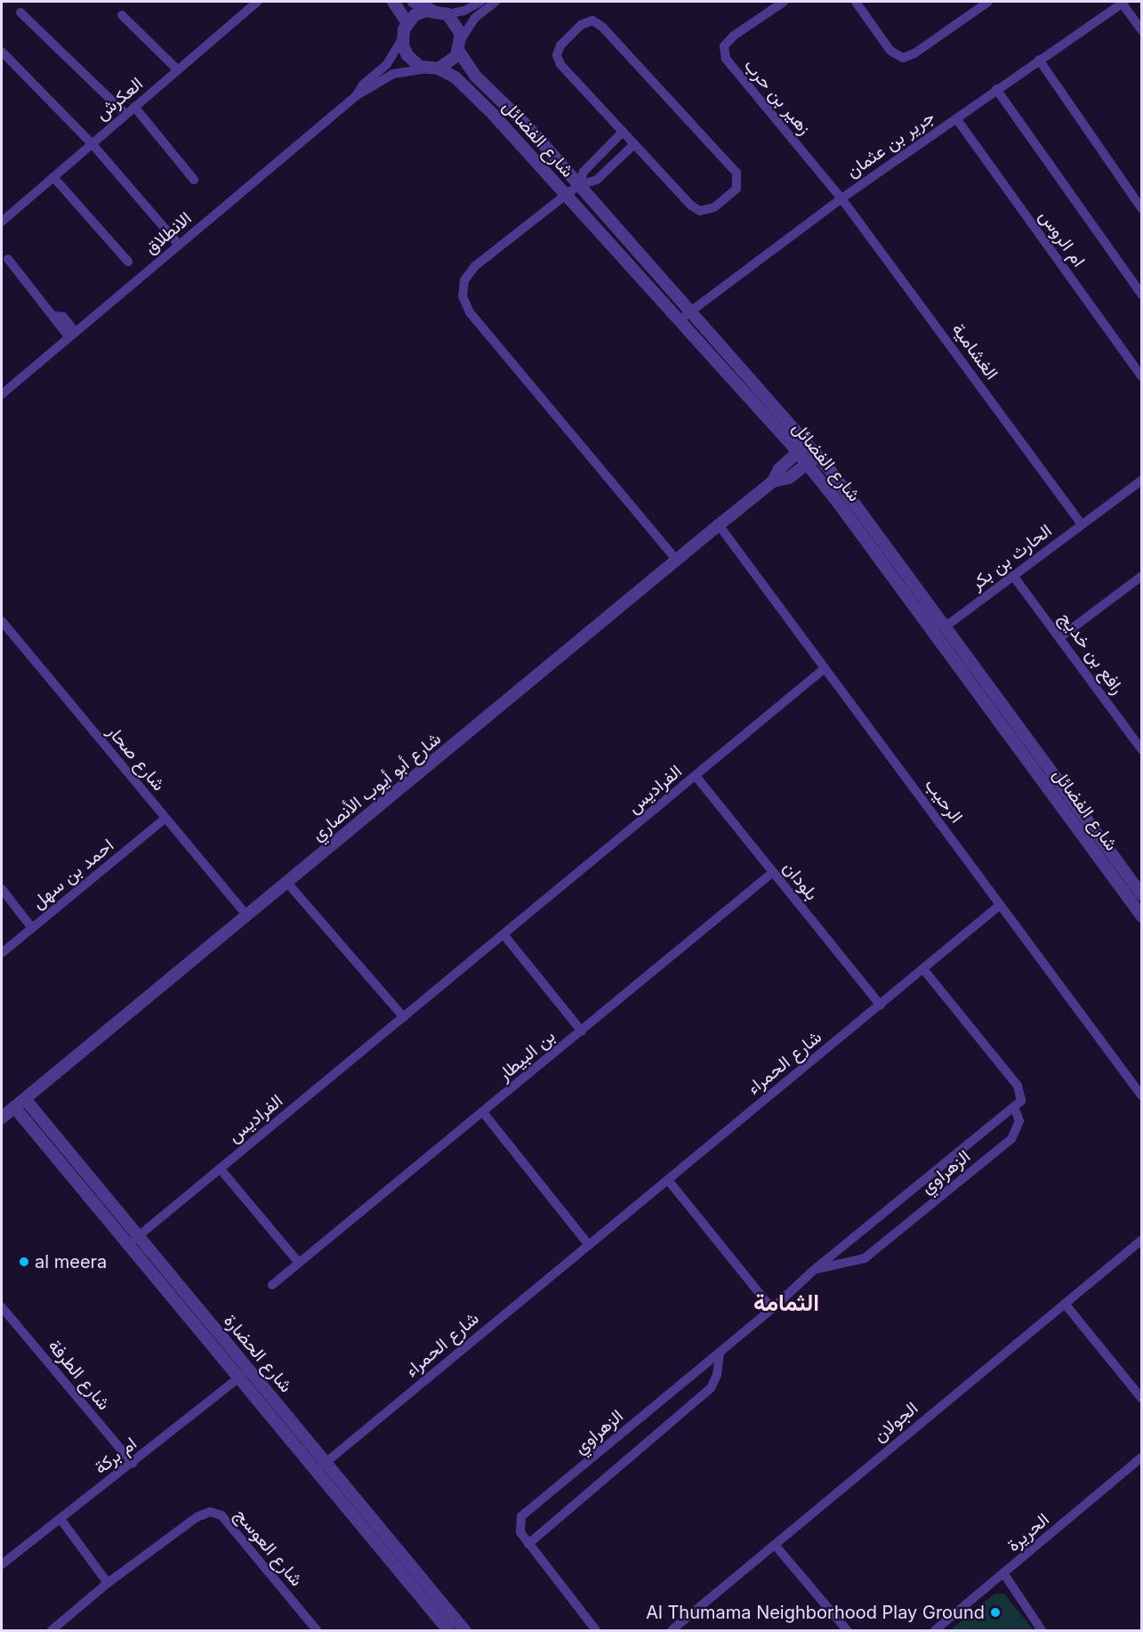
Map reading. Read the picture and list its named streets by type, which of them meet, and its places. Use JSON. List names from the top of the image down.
{
  "streets": {
    "street": [
      "زهير بن حرب",
      "العكرش",
      "شارع الفضائل",
      "جرير بن عثمان",
      "الانطلاق",
      "ام الروس",
      "الغشامية",
      "الحارث بن بكر",
      "رافع بن خديج",
      "شارع صحار",
      "شارع أبو أيوب الأنصاري",
      "الفراديس",
      "الرحيب",
      "احمد بن سهل",
      "بلودان",
      "بن البيطار",
      "شارع الحمراء",
      "الزهراوي",
      "شارع الحضارة",
      "شارع الطرفة",
      "الجولان",
      "ام بركة",
      "الحريرة",
      "شارع العوسج"
    ]
  },
  "crossings": [
    ["زهير بن حرب", "جرير بن عثمان"],
    ["زهير بن حرب", "الغشامية"],
    ["شارع الفضائل", "جرير بن عثمان"],
    ["شارع الفضائل", "الانطلاق"],
    ["شارع الفضائل", "الحارث بن بكر"],
    ["شارع الفضائل", "شارع أبو أيوب الأنصاري"],
    ["جرير بن عثمان", "ام الروس"],
    ["جرير بن عثمان", "الغشامية"],
    ["الغشامية", "الحارث بن بكر"],
    ["الحارث بن بكر", "رافع بن خديج"],
    ["شارع صحار", "شارع أبو أيوب الأنصاري"],
    ["شارع صحار", "احمد بن سهل"],
    ["شارع أبو أيوب الأنصاري", "الرحيب"],
    ["شارع أبو أيوب الأنصاري", "شارع الحضارة"],
    ["الفراديس", "الرحيب"],
    ["الفراديس", "بلودان"],
    ["الفراديس", "شارع الحضارة"],
    ["الرحيب", "شارع الحمراء"],
    ["بلودان", "بن البيطار"],
    ["بلودان", "شارع الحمراء"],
    ["شارع الحمراء", "الزهراوي"],
    ["شارع الحمراء", "شارع الحضارة"],
    ["شارع الحضارة", "ام بركة"],
    ["شارع الطرفة", "ام بركة"]
  ],
  "districts": ["الثمامة"],
  "places": ["al meera", "Al Thumama Neighborhood Play Ground"]
}
